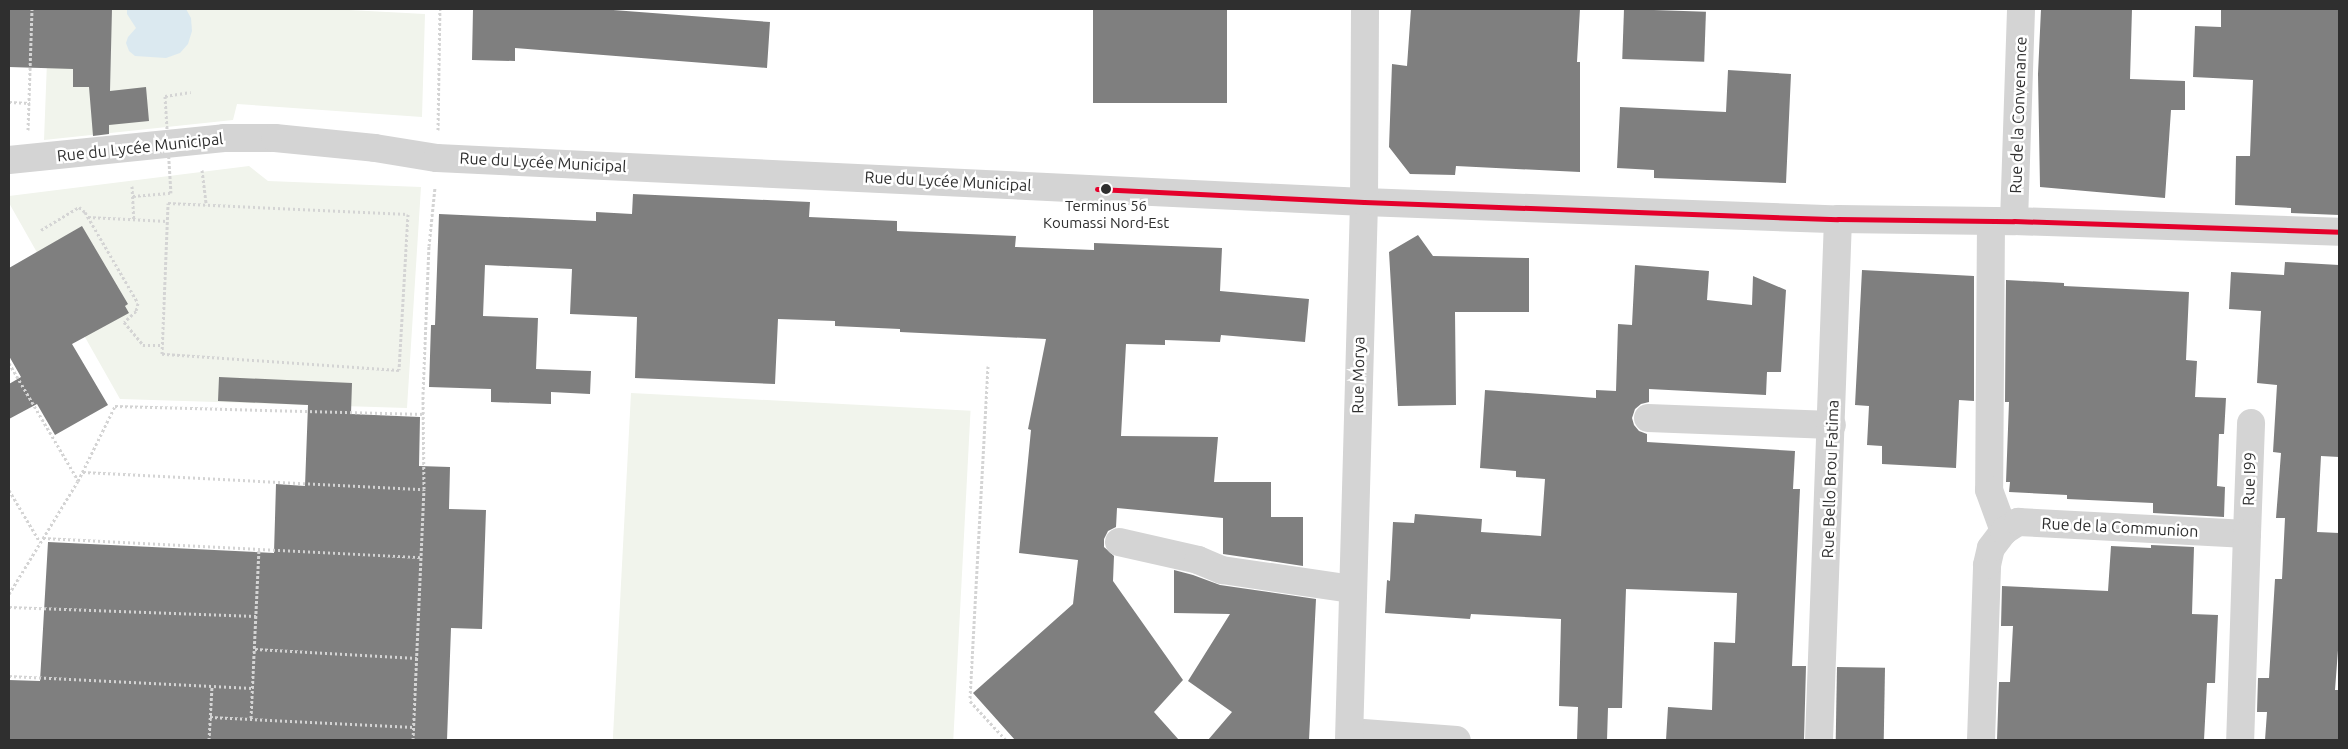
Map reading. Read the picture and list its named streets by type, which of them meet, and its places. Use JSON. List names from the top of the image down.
{
  "streets": {
    "street": [
      "Rue de la Convenance",
      "Rue du Lycée Municipal",
      "Rue Morya",
      "Rue Bello Brou Fatima",
      "Rue I99",
      "Rue de la Communion"
    ]
  },
  "crossings": [
    ["Rue de la Convenance", "Rue du Lycée Municipal"],
    ["Rue de la Convenance", "Rue de la Communion"],
    ["Rue du Lycée Municipal", "Rue Morya"],
    ["Rue du Lycée Municipal", "Rue Bello Brou Fatima"],
    ["Rue I99", "Rue de la Communion"]
  ],
  "places": ["Terminus 56 Koumassi Nord-Est"],
  "lines": ["transit line 56"]
}
